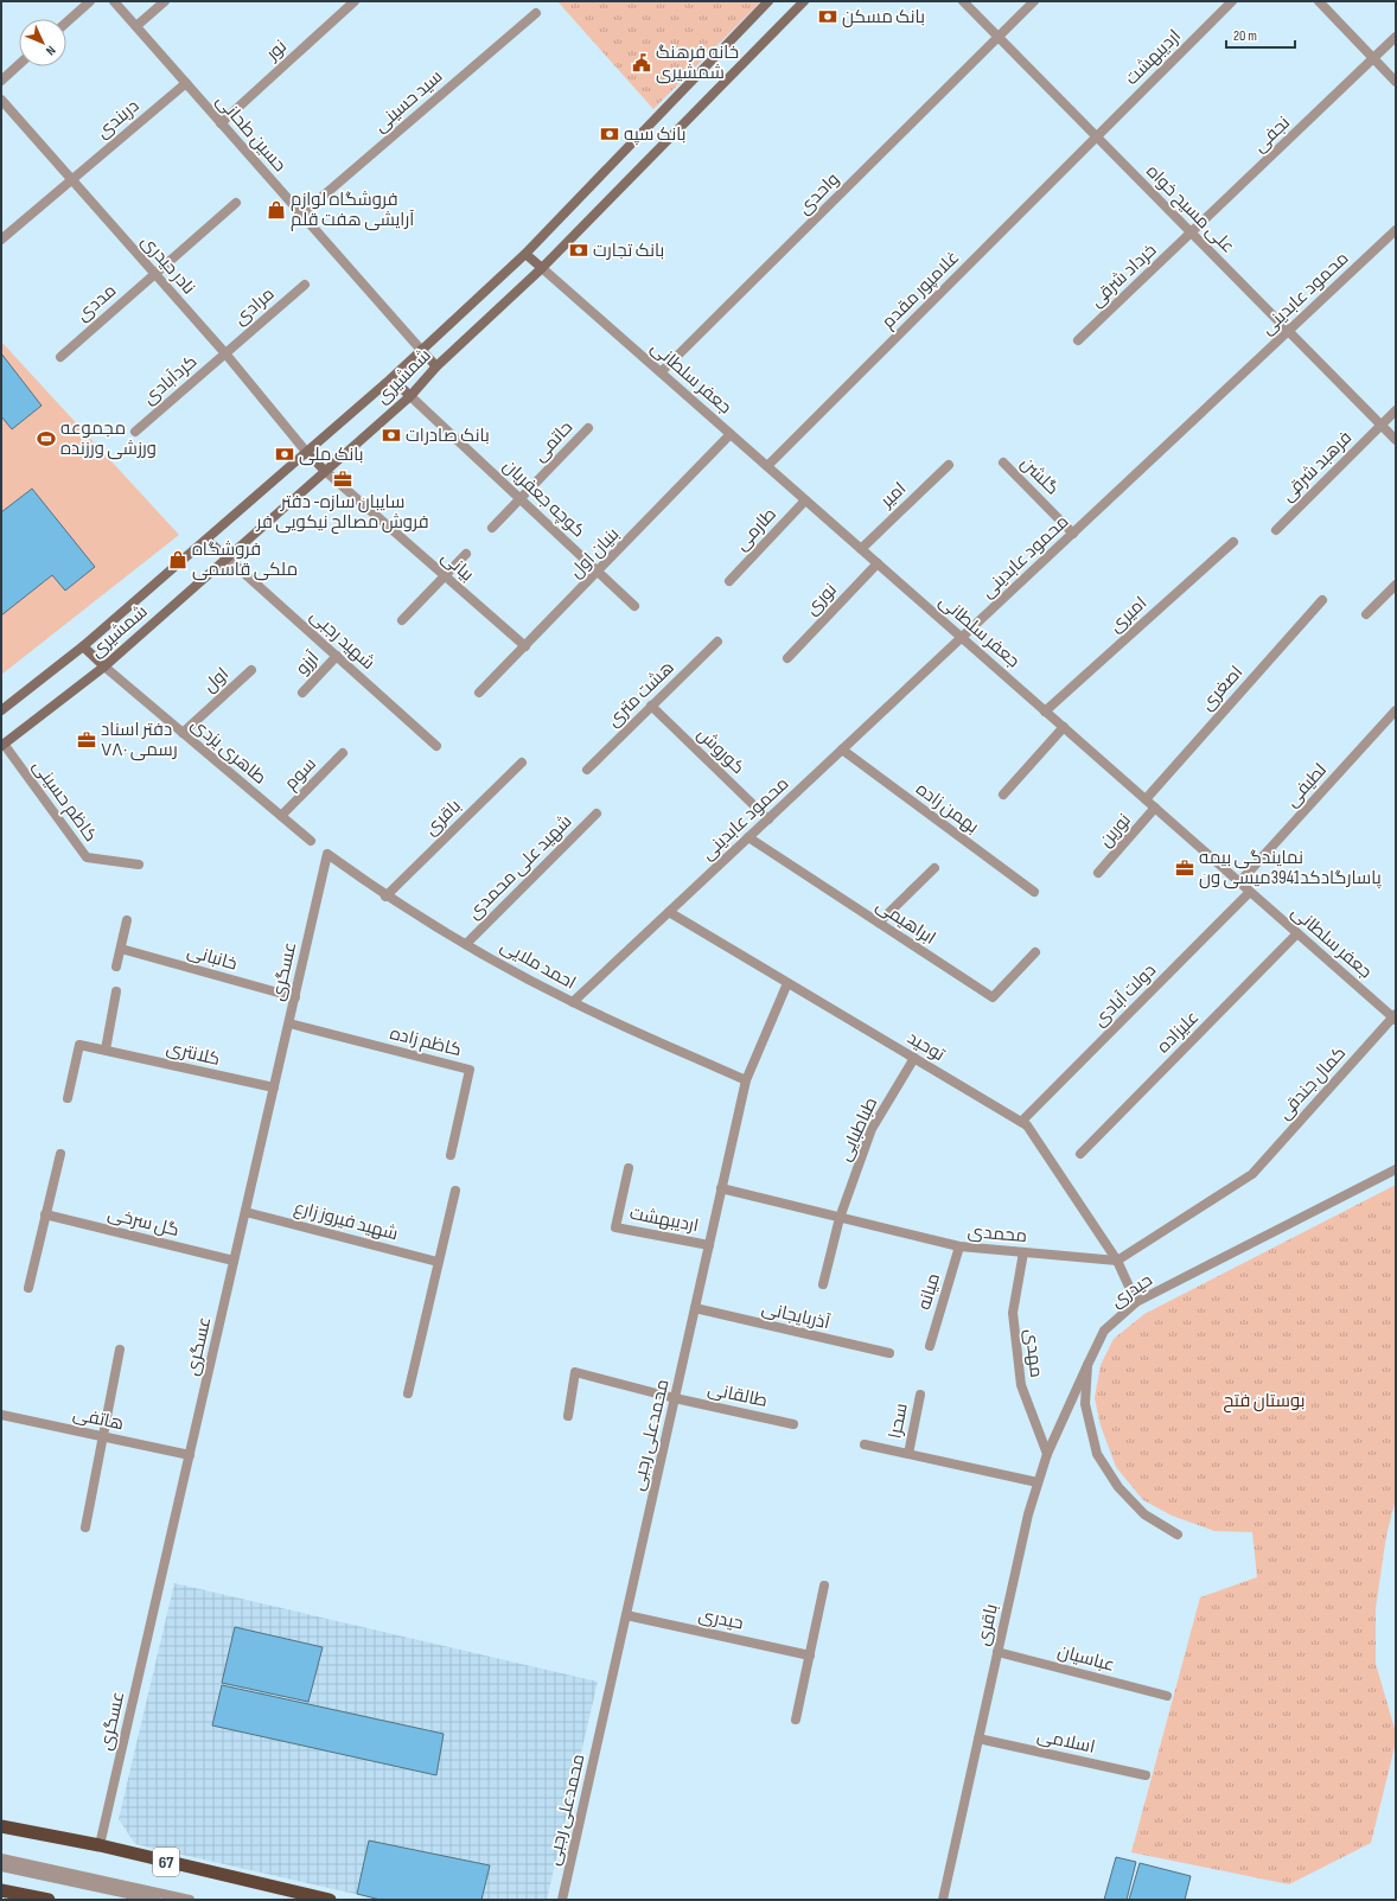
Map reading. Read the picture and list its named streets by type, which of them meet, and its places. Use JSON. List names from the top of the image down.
{
  "streets": {
    "highway": ["67"],
    "main road": ["شمشیری"],
    "street": [
      "نور",
      "اردیبهشت",
      "سید حسینی",
      "دربندی",
      "حسین طحانی",
      "نجفی",
      "واحدی",
      "علی مسیح خواه",
      "نادر حیدری",
      "خرداد شرقی",
      "غلامپور مقدم",
      "محمود عابدینی",
      "مددی",
      "مرادی",
      "جعفر سلطانی",
      "کردآبادی",
      "حاتمی",
      "فرهبد شرقی",
      "گلشن",
      "امیر",
      "کوچه جعفریان",
      "طارمی",
      "بنیان اول",
      "بیانی",
      "نوری",
      "امیری",
      "شهید رجبی",
      "آرزو",
      "اول",
      "اصغری",
      "هشت متری",
      "طاهری یزدی",
      "کوروش",
      "سوم",
      "لطیفی",
      "کاظم حسینی",
      "بهمن زاده",
      "باقری",
      "نورین",
      "شهید علی محمدی",
      "ابراهیمی",
      "خانبانی",
      "احمد ملایی",
      "عسگری",
      "دولت آبادی",
      "علیزاده",
      "کاظم زاده",
      "توحید",
      "کلانتری",
      "کمال جندقی",
      "طباطبایی",
      "شهید فیروز زارع",
      "گل سرخی",
      "محمدی",
      "حیدری",
      "میانه",
      "آذربایجانی",
      "مهدی",
      "طالقانی",
      "هاتفی",
      "سحرا",
      "محمدعلی رجبی",
      "عباسیان",
      "اسلامی"
    ]
  },
  "crossings": [
    ["نور", "حسین طحانی"],
    ["اردیبهشت", "علی مسیح خواه"],
    ["اردیبهشت", "غلامپور مقدم"],
    ["اردیبهشت", "محمدعلی رجبی"],
    ["سید حسینی", "حسین طحانی"],
    ["دربندی", "حسین طحانی"],
    ["دربندی", "نادر حیدری"],
    ["حسین طحانی", "شمشیری"],
    ["نجفی", "علی مسیح خواه"],
    ["نجفی", "خرداد شرقی"],
    ["واحدی", "علی مسیح خواه"],
    ["واحدی", "جعفر سلطانی"],
    ["علی مسیح خواه", "خرداد شرقی"],
    ["علی مسیح خواه", "غلامپور مقدم"],
    ["علی مسیح خواه", "محمود عابدینی"],
    ["علی مسیح خواه", "فرهبد شرقی"],
    ["نادر حیدری", "مددی"],
    ["نادر حیدری", "مرادی"],
    ["نادر حیدری", "شمشیری"],
    ["نادر حیدری", "کردآبادی"],
    ["غلامپور مقدم", "جعفر سلطانی"],
    ["محمود عابدینی", "جعفر سلطانی"],
    ["محمود عابدینی", "گلشن"],
    ["محمود عابدینی", "کوروش"],
    ["محمود عابدینی", "بهمن زاده"],
    ["محمود عابدینی", "ابراهیمی"],
    ["محمود عابدینی", "احمد ملایی"],
    ["محمود عابدینی", "توحید"],
    ["مرادی", "کردآبادی"],
    ["شمشیری", "جعفر سلطانی"],
    ["شمشیری", "کوچه جعفریان"],
    ["شمشیری", "بیانی"],
    ["شمشیری", "شهید رجبی"],
    ["شمشیری", "طاهری یزدی"],
    ["شمشیری", "کاظم حسینی"],
    ["جعفر سلطانی", "امیر"],
    ["جعفر سلطانی", "طارمی"],
    ["جعفر سلطانی", "بنیان اول"],
    ["جعفر سلطانی", "نوری"],
    ["جعفر سلطانی", "امیری"],
    ["جعفر سلطانی", "اصغری"],
    ["جعفر سلطانی", "لطیفی"],
    ["جعفر سلطانی", "نورین"],
    ["جعفر سلطانی", "دولت آبادی"],
    ["جعفر سلطانی", "علیزاده"],
    ["جعفر سلطانی", "کمال جندقی"],
    ["حاتمی", "کوچه جعفریان"],
    ["کوچه جعفریان", "بنیان اول"],
    ["بنیان اول", "بیانی"],
    ["شهید رجبی", "آرزو"],
    ["اول", "طاهری یزدی"],
    ["هشت متری", "کوروش"],
    ["طاهری یزدی", "سوم"],
    ["باقری", "احمد ملایی"],
    ["باقری", "حیدری"],
    ["باقری", "مهدی"],
    ["باقری", "عباسیان"],
    ["باقری", "اسلامی"],
    ["شهید علی محمدی", "احمد ملایی"],
    ["خانبانی", "عسگری"],
    ["احمد ملایی", "عسگری"],
    ["احمد ملایی", "محمدعلی رجبی"],
    ["عسگری", "کاظم زاده"],
    ["عسگری", "کلانتری"],
    ["عسگری", "شهید فیروز زارع"],
    ["عسگری", "گل سرخی"],
    ["عسگری", "هاتفی"],
    ["عسگری", "67"],
    ["دولت آبادی", "توحید"],
    ["توحید", "کمال جندقی"],
    ["توحید", "طباطبایی"],
    ["توحید", "محمدی"],
    ["توحید", "حیدری"],
    ["توحید", "محمدعلی رجبی"],
    ["کمال جندقی", "محمدی"],
    ["طباطبایی", "محمدی"],
    ["محمدی", "میانه"],
    ["محمدی", "مهدی"],
    ["محمدی", "محمدعلی رجبی"],
    ["حیدری", "محمدعلی رجبی"],
    ["آذربایجانی", "محمدعلی رجبی"],
    ["طالقانی", "محمدعلی رجبی"]
  ],
  "parks": ["بوستان فتح"],
  "places": {
    "bank": [
      "بانک مسکن",
      "بانک سپه",
      "بانک تجارت",
      "بانک صادرات",
      "بانک ملی"
    ],
    "public building": ["خانه فرهنگ شمشیری"],
    "shop": ["فروشگاه لوازم آرایشی هفت قلم", "فروشگاه ملکی قاسمی"],
    "sports": ["مجموعه ورزشی ورزنده"],
    "office": ["سایبان سازه- دفتر فروش مصالح نیکویی فر", "دفتر اسناد رسمی ۷۸۰", "نمایندگی بیمه پاسارگادکد3941میسی ون"]
  },
  "scale_bar": "20 m",
  "north": "bottom right"
}
